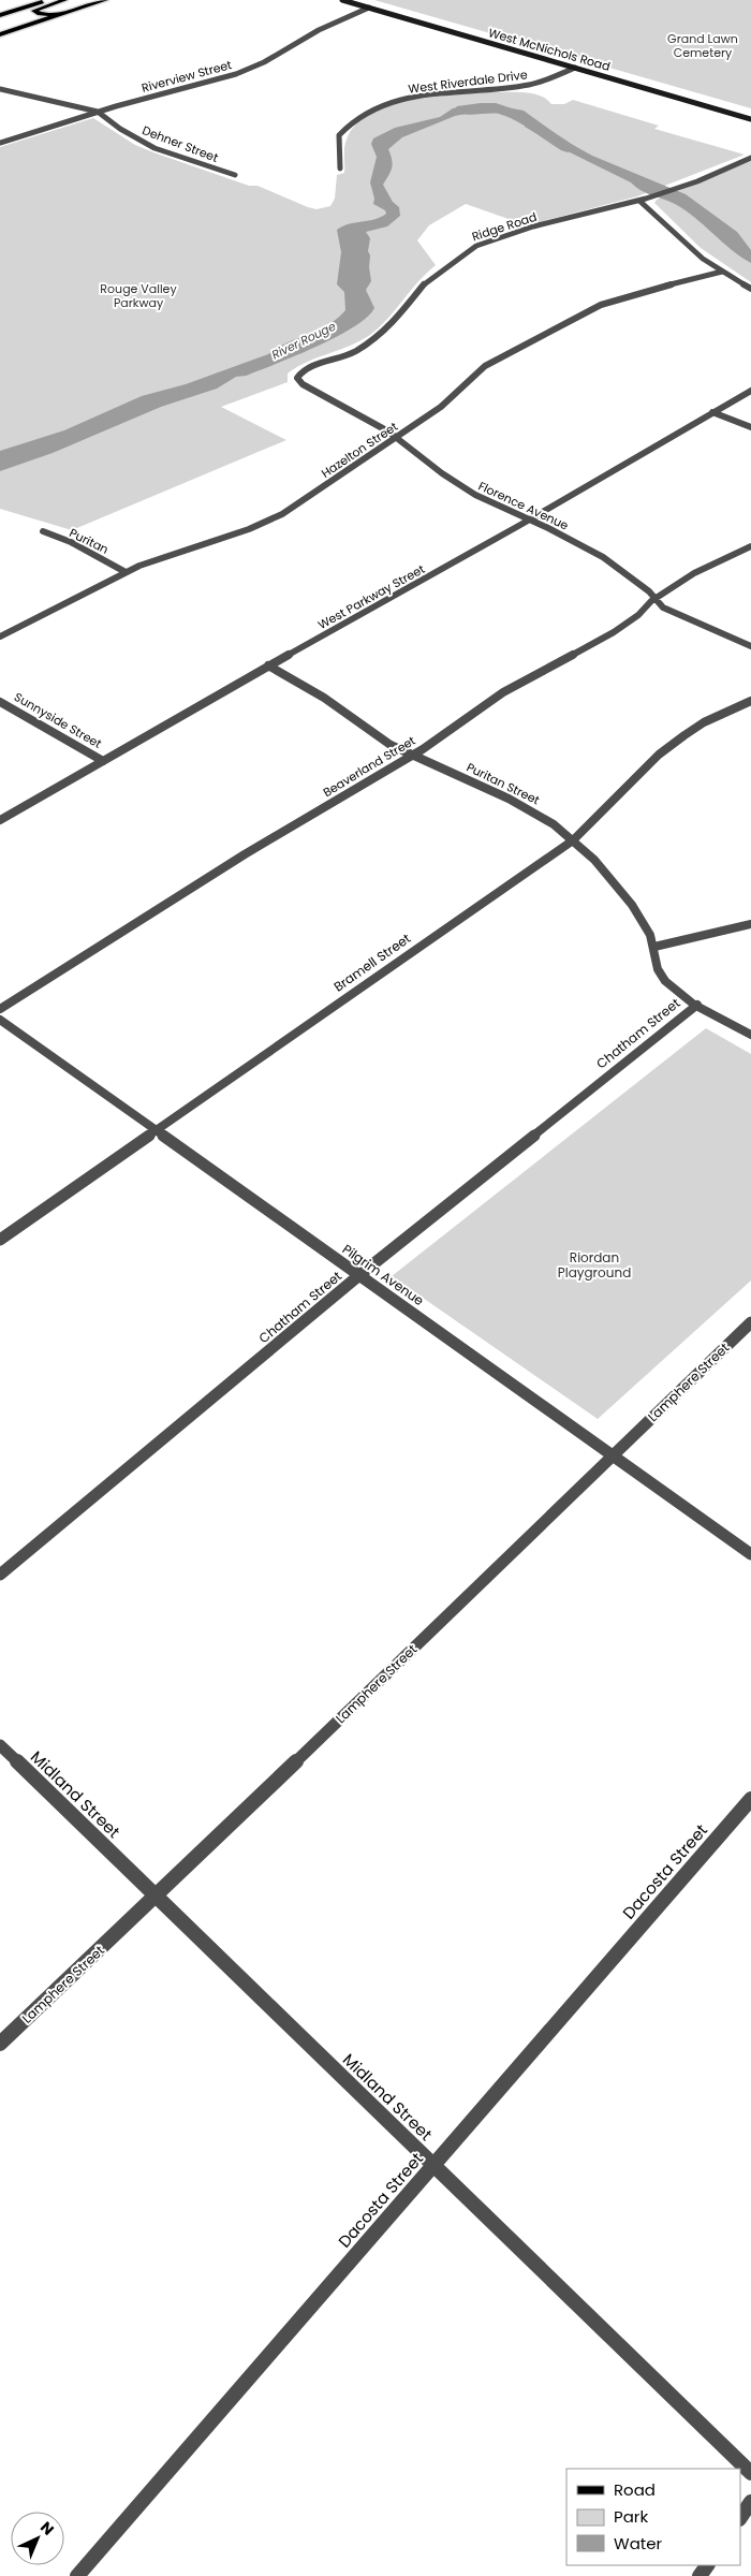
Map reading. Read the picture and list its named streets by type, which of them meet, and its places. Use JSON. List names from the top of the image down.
{
  "streets": {
    "main road": ["West McNichols Road"],
    "street": [
      "Riverview Street",
      "West Riverdale Drive",
      "Dehner Street",
      "Ridge Road",
      "Hazelton Street",
      "Florence Avenue",
      "Puritan",
      "West Parkway Street",
      "Sunnyside Street",
      "Beaverland Street",
      "Puritan Street",
      "Bramell Street",
      "Chatham Street",
      "Pilgrim Avenue",
      "Lamphere Street",
      "Midland Street",
      "Dacosta Street"
    ]
  },
  "crossings": [
    ["West McNichols Road", "Riverview Street"],
    ["West McNichols Road", "West Riverdale Drive"],
    ["Riverview Street", "Dehner Street"],
    ["Ridge Road", "Florence Avenue"],
    ["Hazelton Street", "Florence Avenue"],
    ["Hazelton Street", "Puritan"],
    ["Florence Avenue", "West Parkway Street"],
    ["Florence Avenue", "Beaverland Street"],
    ["West Parkway Street", "Sunnyside Street"],
    ["West Parkway Street", "Puritan Street"],
    ["Beaverland Street", "Puritan Street"],
    ["Puritan Street", "Bramell Street"],
    ["Puritan Street", "Chatham Street"],
    ["Bramell Street", "Pilgrim Avenue"],
    ["Chatham Street", "Pilgrim Avenue"],
    ["Pilgrim Avenue", "Lamphere Street"],
    ["Lamphere Street", "Midland Street"],
    ["Midland Street", "Dacosta Street"]
  ],
  "water": ["River Rouge"],
  "parks": ["Grand Lawn Cemetery", "Rouge Valley Parkway", "Riordan Playground"],
  "legend": ["Road", "Park", "Water"],
  "north": "top right"
}
